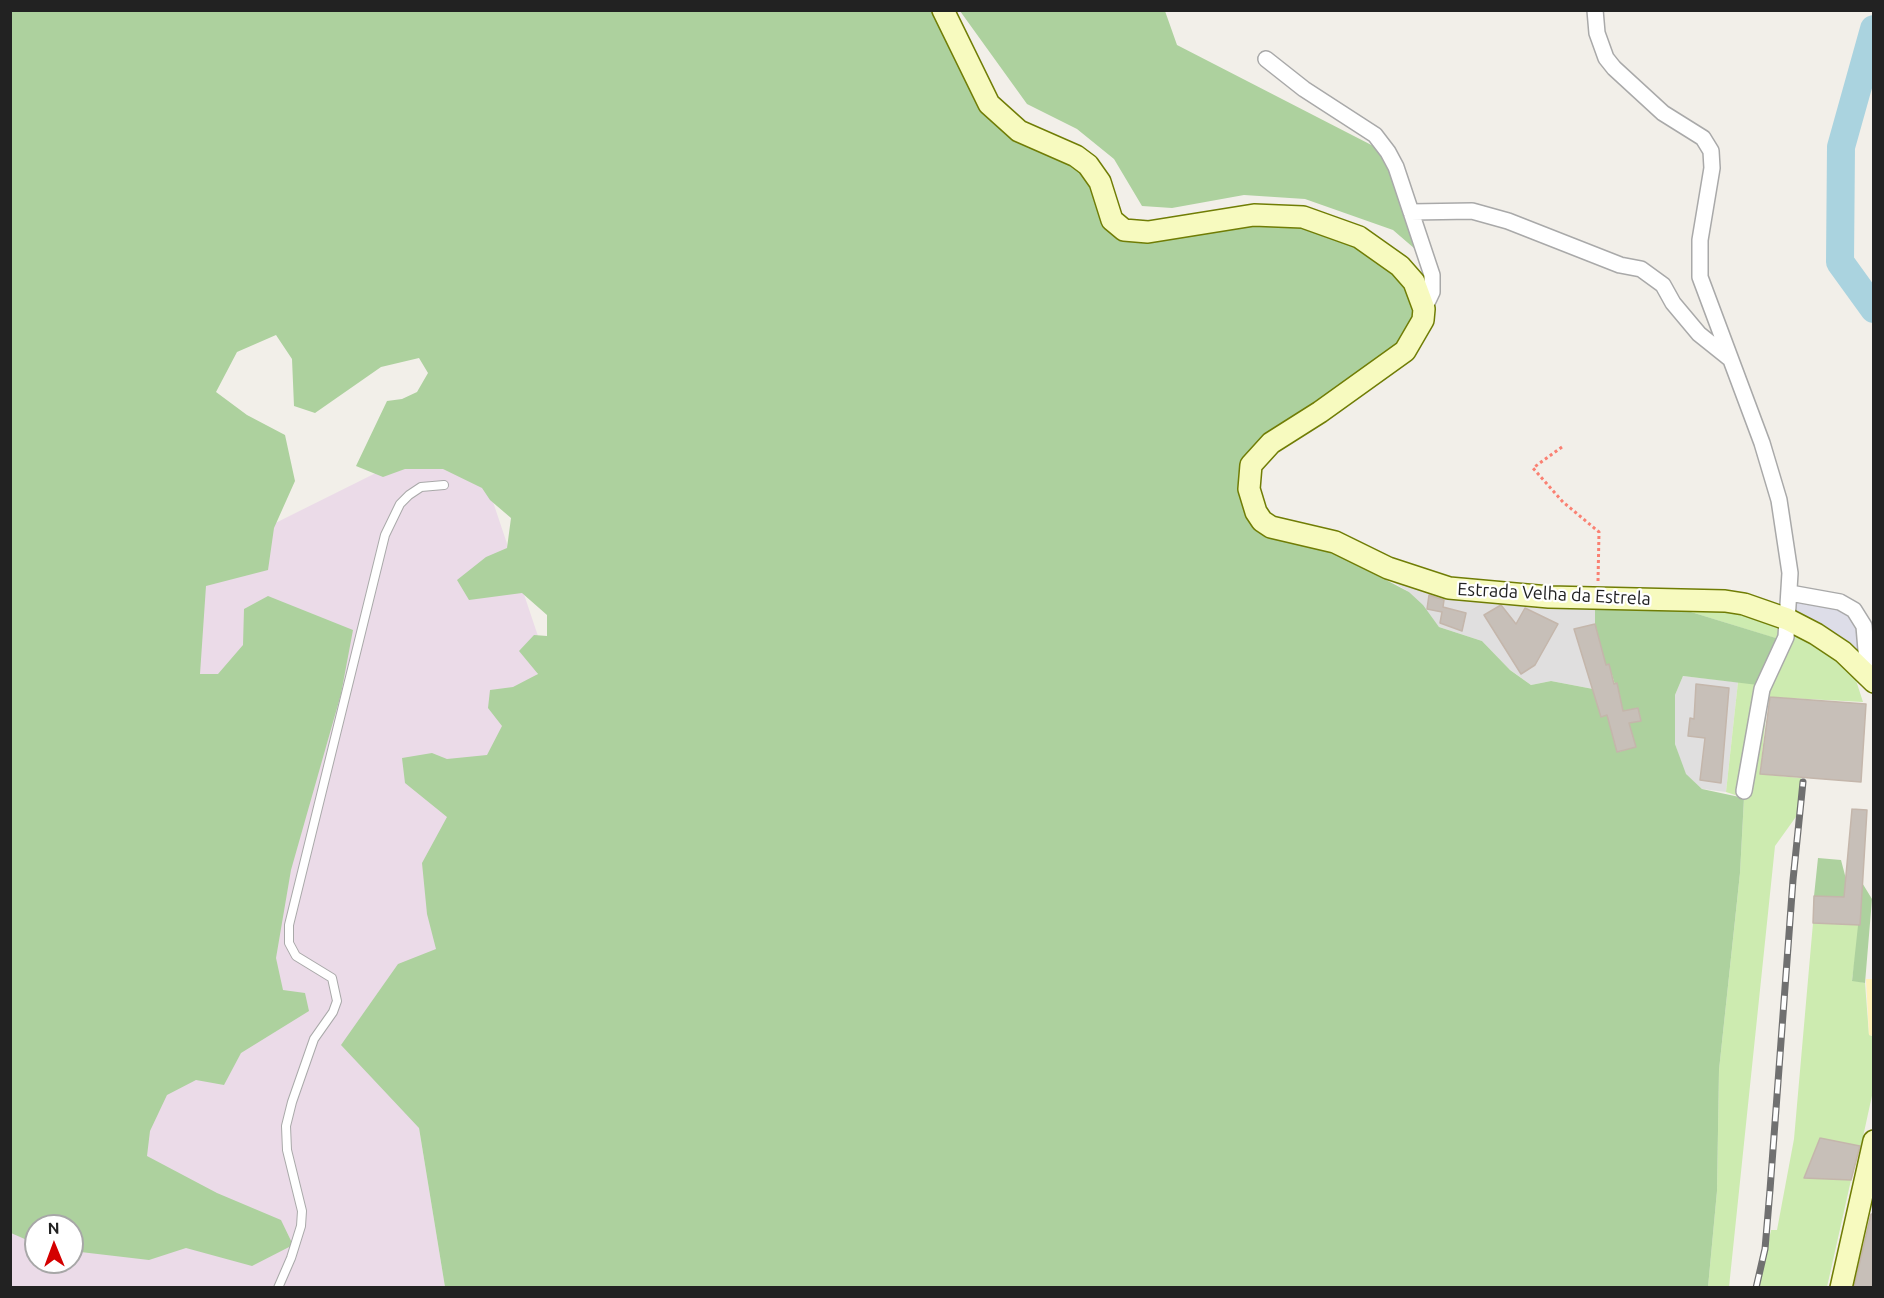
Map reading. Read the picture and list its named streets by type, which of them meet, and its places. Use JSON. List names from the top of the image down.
{
  "streets": {
    "main road": ["Estrada Velha da Estrela"]
  },
  "north": "top"
}
